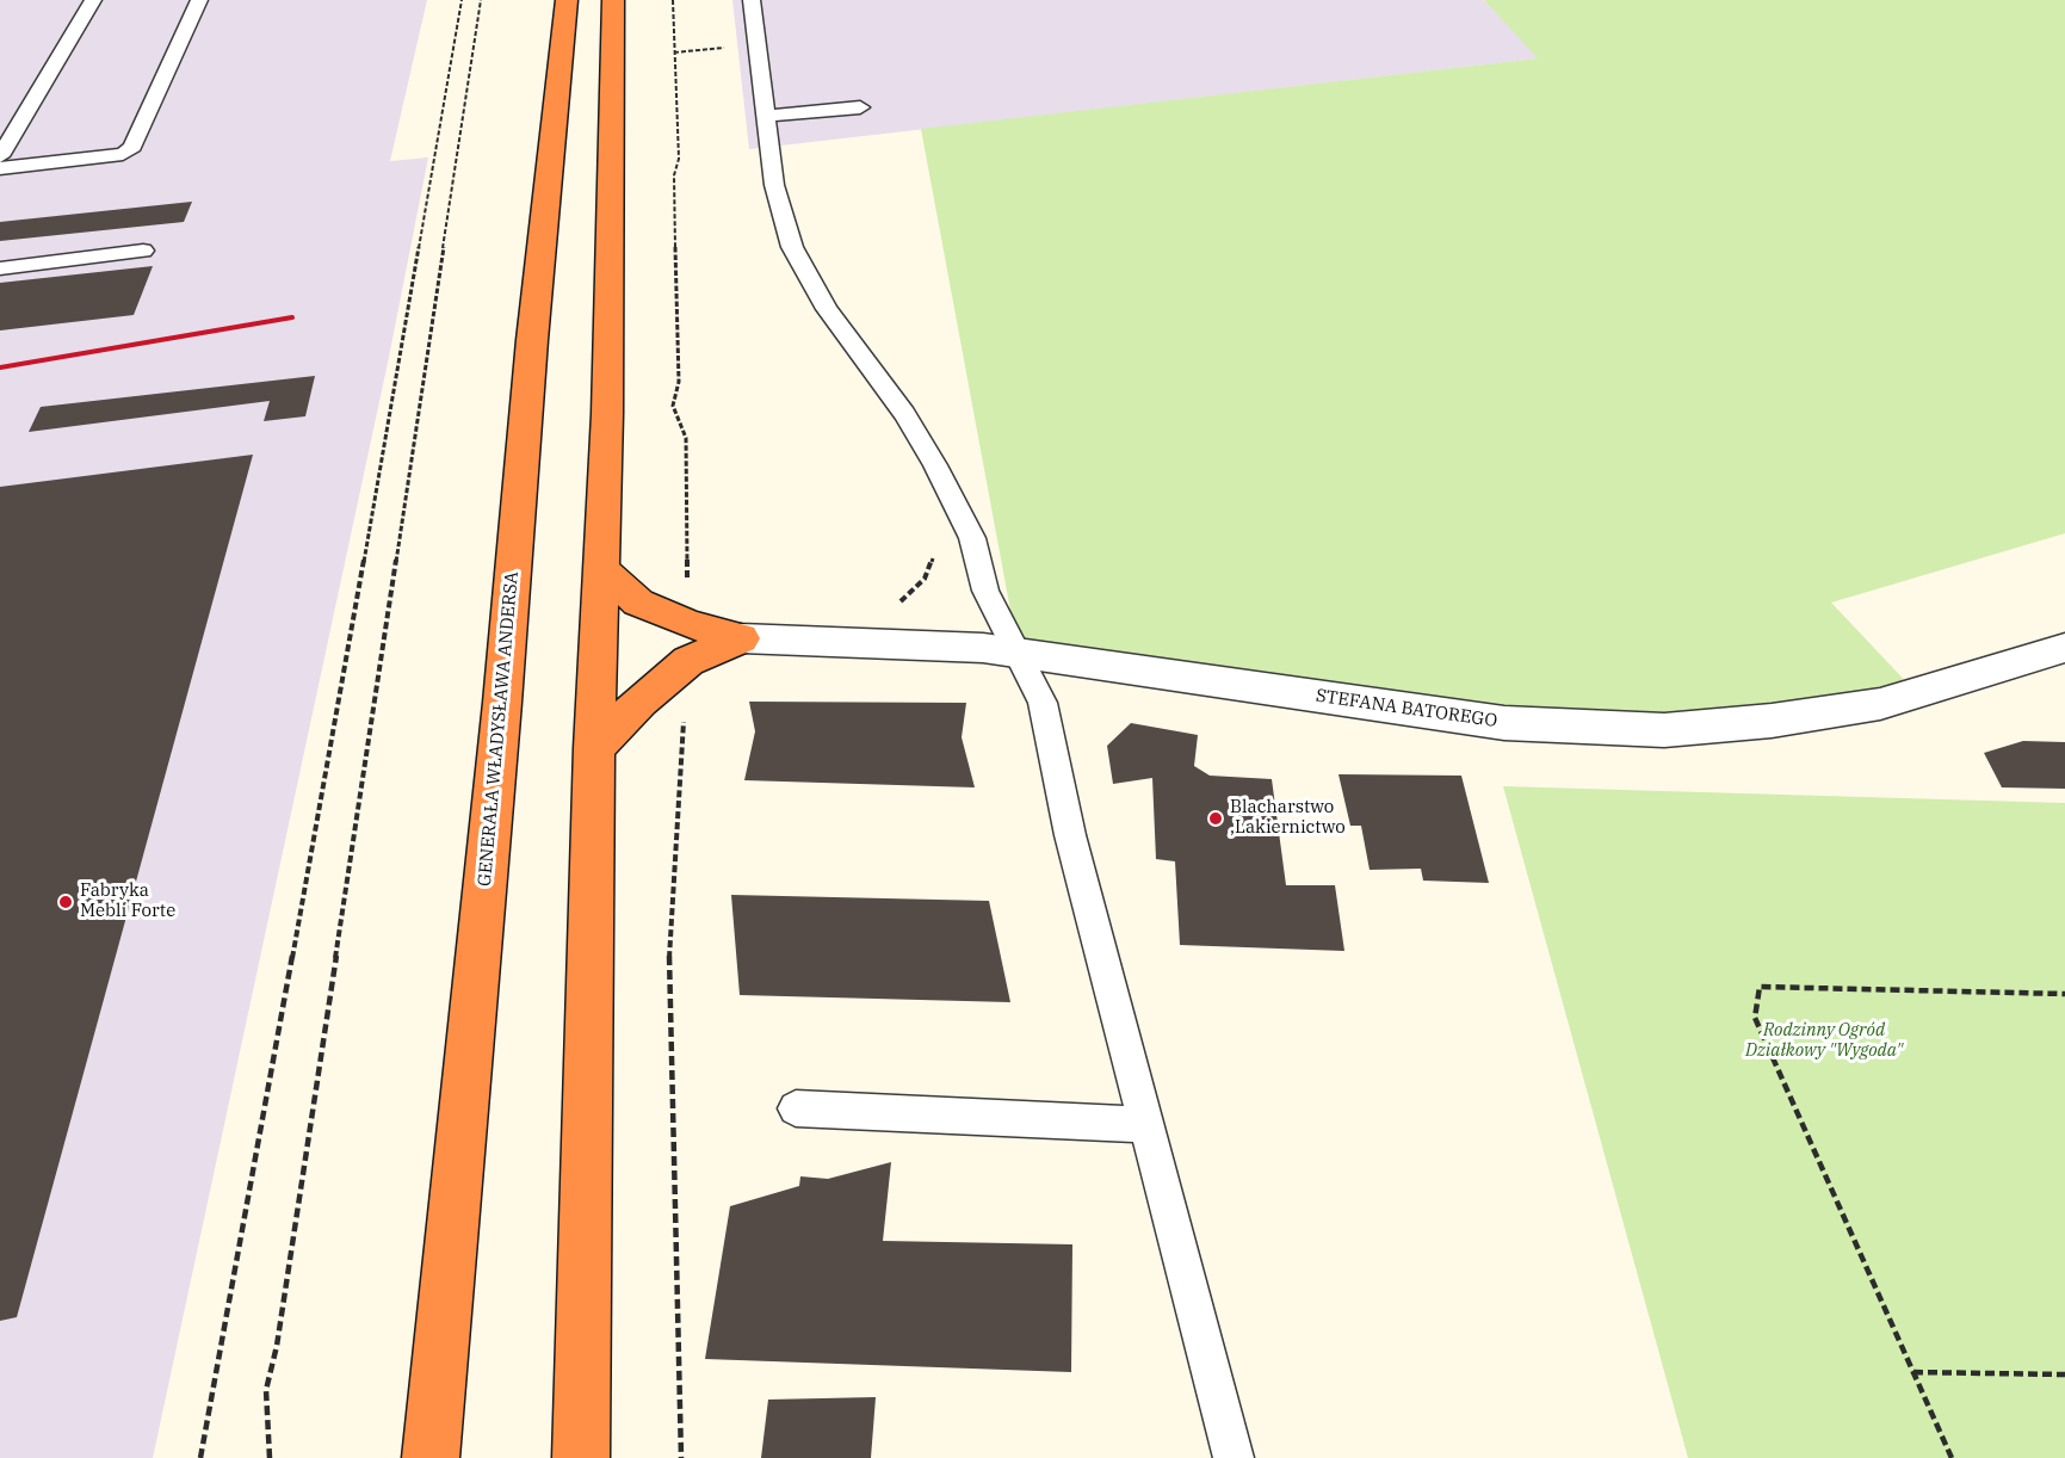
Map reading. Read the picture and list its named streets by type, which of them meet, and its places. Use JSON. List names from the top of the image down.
{
  "streets": {
    "highway": ["GENERAŁA WŁADYSŁAWA ANDERSA"],
    "street": ["STEFANA BATOREGO"]
  },
  "parks": ["Rodzinny Ogród Działkowy \"Wygoda\""],
  "places": ["Blacharstwo ,Lakiernictwo", "Fabryka Mebli Forte"]
}
